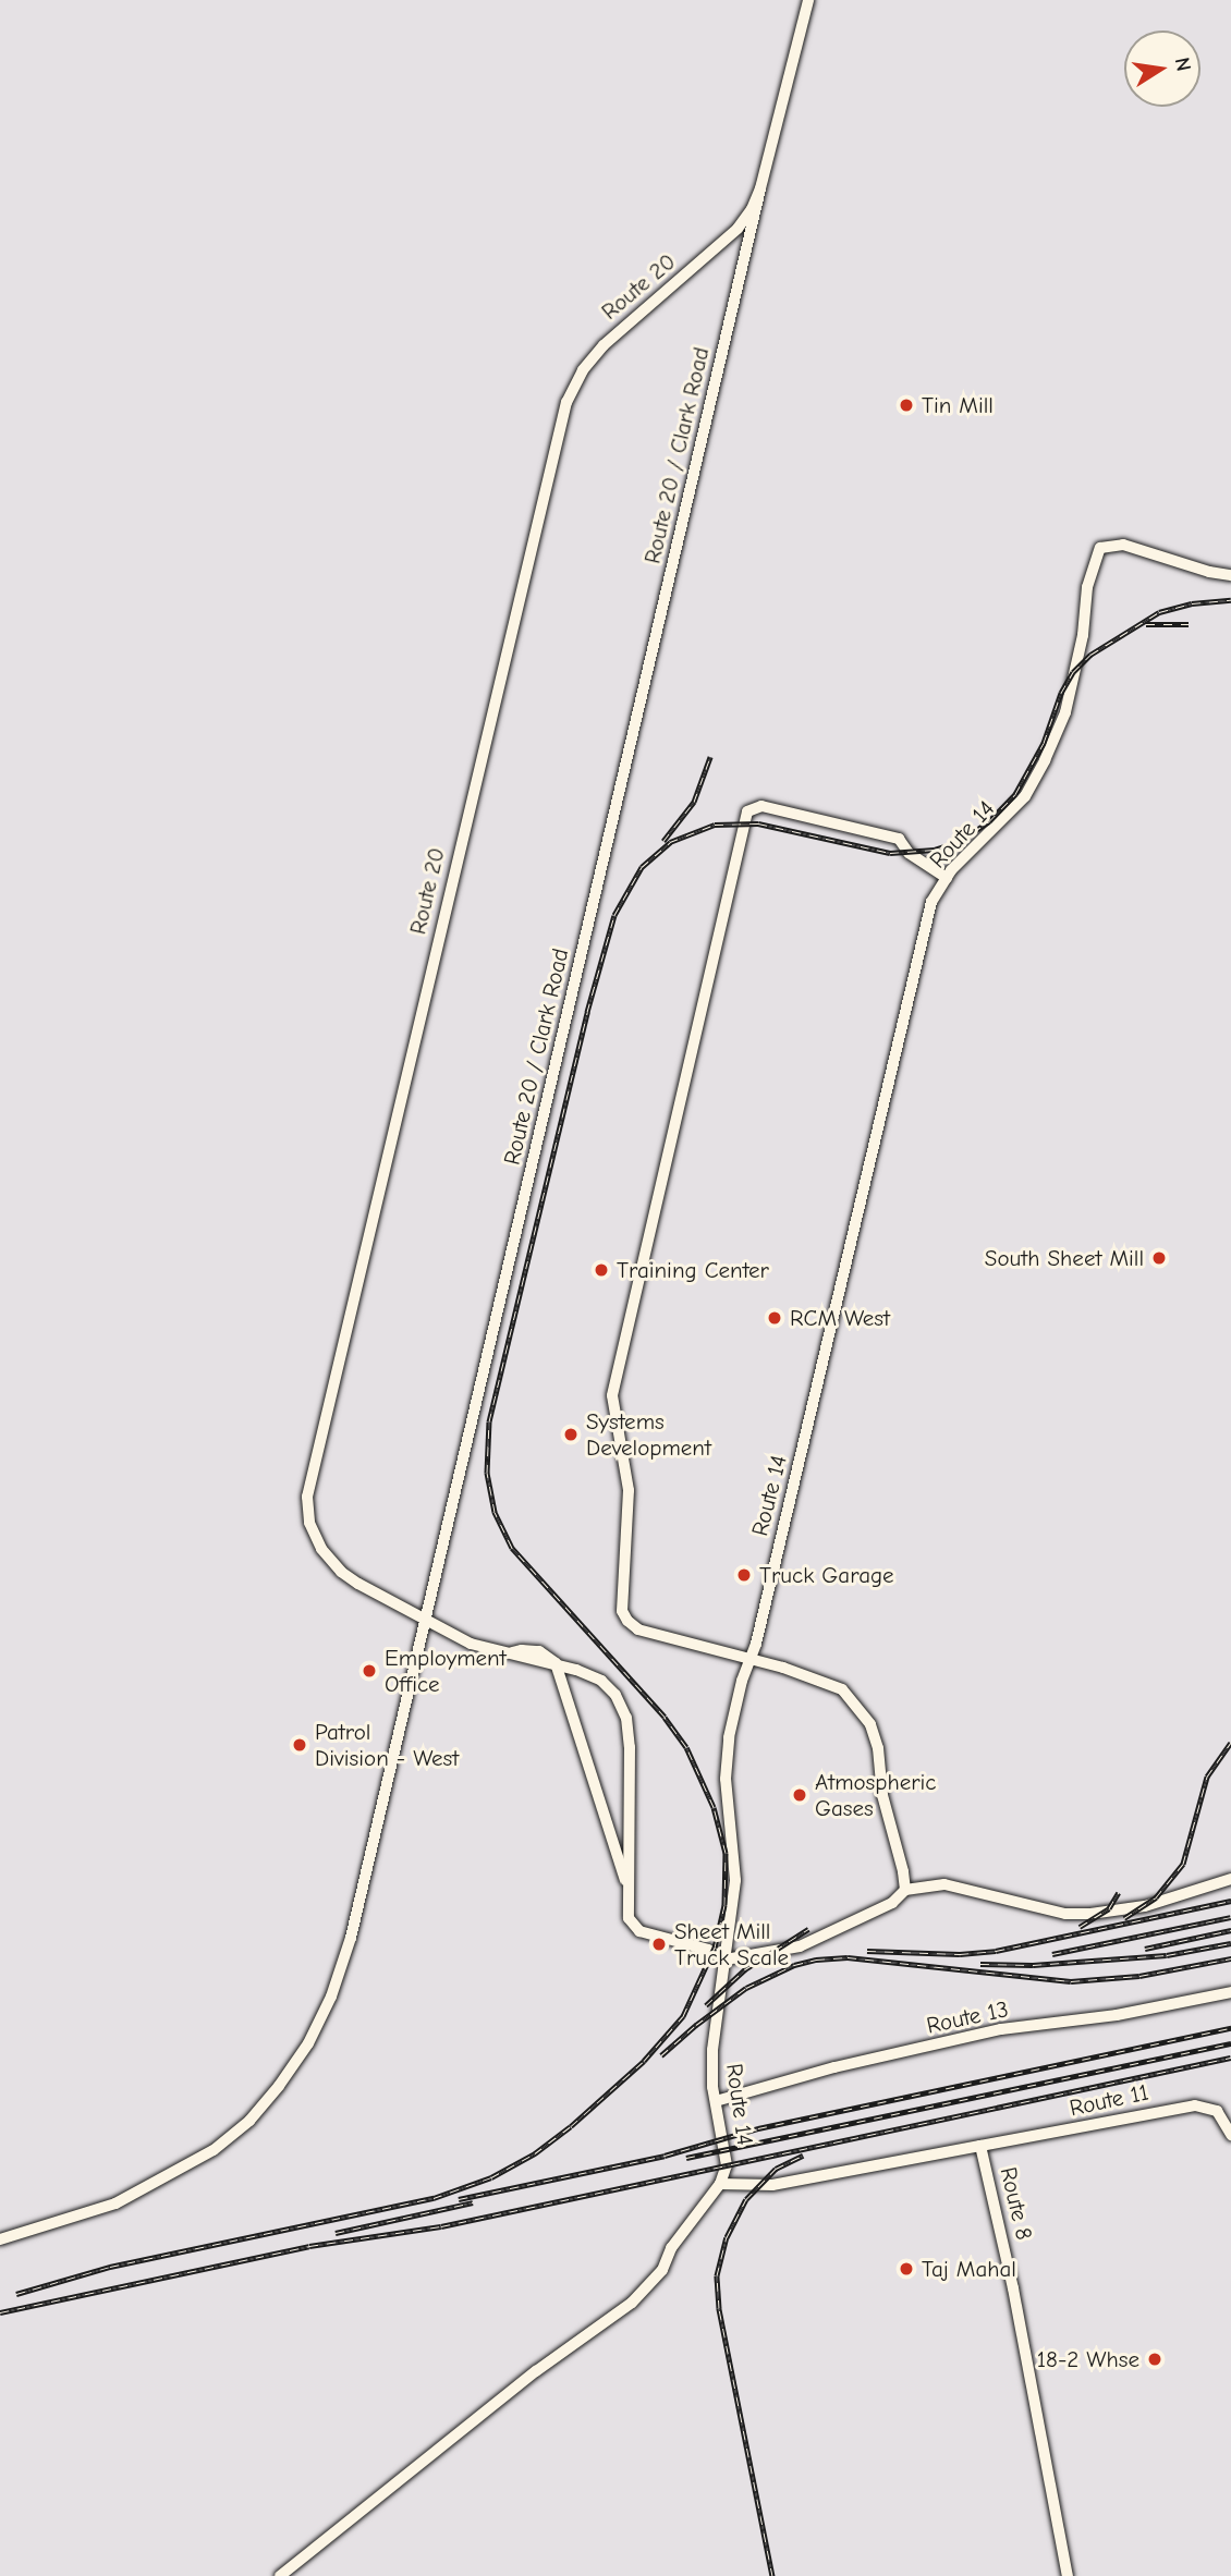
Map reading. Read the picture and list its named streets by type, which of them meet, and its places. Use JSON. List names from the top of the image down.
{
  "streets": {
    "street": [
      "Route 20",
      "Route 20 / Clark Road",
      "Route 14",
      "Route 13",
      "Route 11",
      "Route 8"
    ]
  },
  "crossings": [
    ["Route 20", "Route 20 / Clark Road"],
    ["Route 14", "Route 13"],
    ["Route 14", "Route 8"],
    ["Route 11", "Route 8"]
  ],
  "places": [
    "Tin Mill",
    "South Sheet Mill",
    "Training Center",
    "RCM West",
    "Systems Development",
    "Truck Garage",
    "Employment Office",
    "Patrol Division - West",
    "Atmospheric Gases",
    "Sheet Mill Truck Scale",
    "Taj Mahal",
    "18-2 Whse"
  ],
  "north": "right"
}
